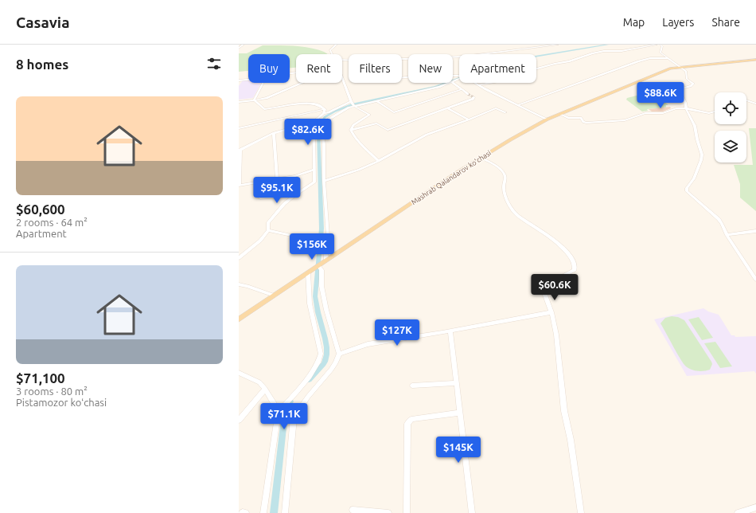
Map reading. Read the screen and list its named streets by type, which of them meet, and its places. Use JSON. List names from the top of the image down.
{
  "streets": {
    "main road": ["Mashrab Qalandarov ko'chasi"]
  },
  "page": {
    "header": "Casavia",
    "nav": ["Map", "Layers", "Share"],
    "heading": "8 homes",
    "chip": [
      "Buy",
      "Rent",
      "Filters",
      "New",
      "Apartment"
    ],
    "price": [
      "$88.6K",
      "$82.6K",
      "$95.1K",
      "$156K",
      "$60.6K",
      "$127K",
      "$71.1K",
      "$145K"
    ],
    "list": [
      {
        "name": "$60,600",
        "note": "2 rooms · 64 m² · Apartment"
      },
      {
        "name": "$71,100",
        "note": "3 rooms · 80 m² · Pistamozor koʻchasi"
      }
    ]
  }
}
